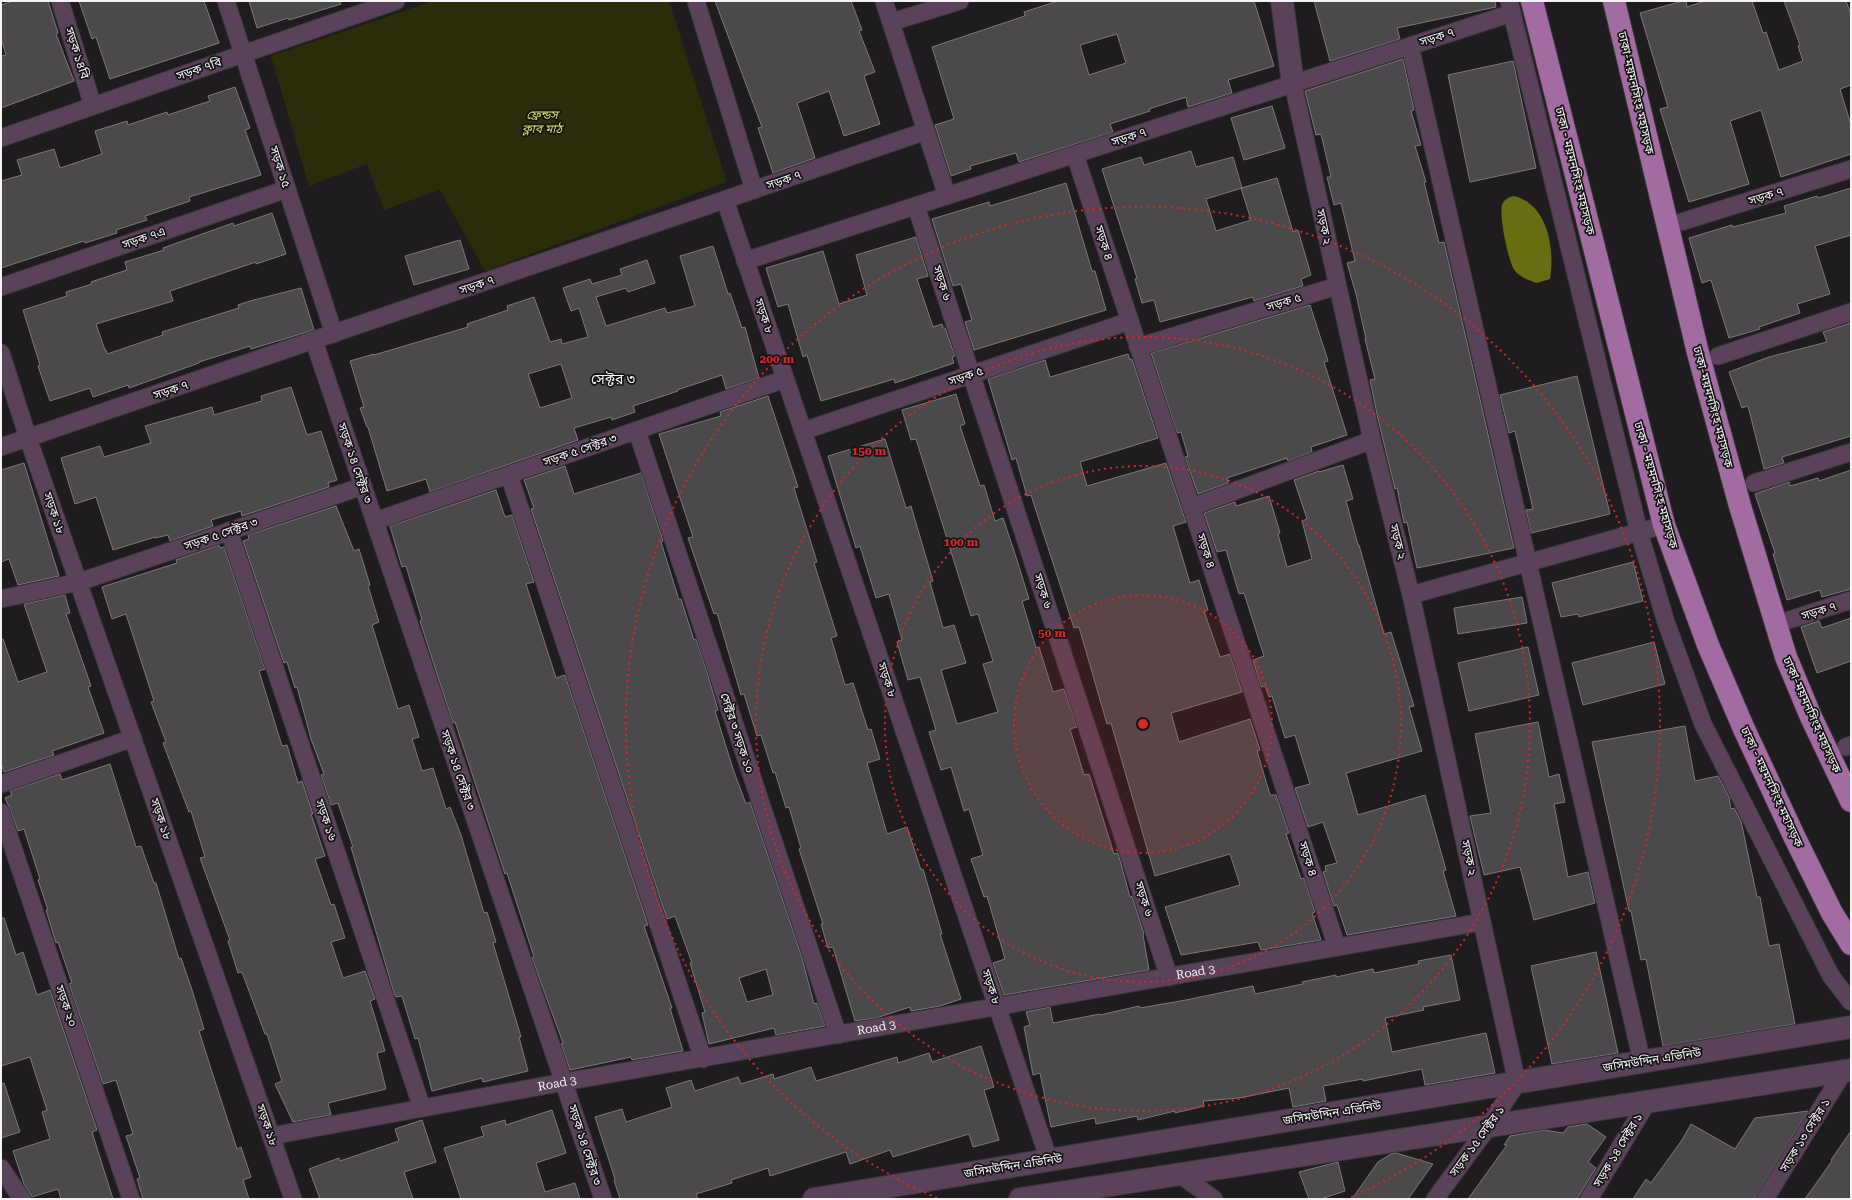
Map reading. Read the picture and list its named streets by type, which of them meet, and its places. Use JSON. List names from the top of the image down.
{
  "streets": {
    "highway": ["ঢাকা-ময়মনসিংহ মহাসড়ক", "ঢাকা - ময়মনসিংহ মহাসড়ক"],
    "street": [
      "সড়ক ৭",
      "সড়ক ১৪বি",
      "সড়ক ৭বি",
      "সড়ক ১৫",
      "সড়ক ২",
      "সড়ক ৭এ",
      "সড়ক ৪",
      "সড়ক ৬",
      "সড়ক ৫",
      "সড়ক ৮",
      "সড়ক ৫ সেক্টর ৩",
      "সড়ক ১৪ সেক্টর ৩",
      "সড়ক ১৮",
      "সেক্টর ৩ সড়ক ১০",
      "সড়ক ১৬",
      "Road 3",
      "সড়ক ২০",
      "জসিমউদ্দিন এভিনিউ",
      "সড়ক ১৩ সেক্টর ১",
      "সড়ক ১৫ সেক্টর ১",
      "সড়ক ১৪ সেক্টর ১"
    ]
  },
  "crossings": [
    ["সড়ক ৭", "সড়ক ১৫"],
    ["সড়ক ৭", "সড়ক ২"],
    ["সড়ক ৭", "সড়ক ৪"],
    ["সড়ক ৭", "সড়ক ৬"],
    ["সড়ক ৭", "সড়ক ৮"],
    ["সড়ক ৭", "সড়ক ১৪ সেক্টর ৩"],
    ["সড়ক ৭", "সড়ক ১৮"],
    ["সড়ক ১৪বি", "সড়ক ৭বি"],
    ["সড়ক ৭বি", "সড়ক ১৫"],
    ["সড়ক ১৫", "সড়ক ৭এ"],
    ["সড়ক ২", "সড়ক ৫"],
    ["সড়ক ২", "Road 3"],
    ["সড়ক ২", "জসিমউদ্দিন এভিনিউ"],
    ["সড়ক ২", "সড়ক ১৫ সেক্টর ১"],
    ["সড়ক ৪", "সড়ক ৫"],
    ["সড়ক ৪", "Road 3"],
    ["সড়ক ৬", "সড়ক ৫"],
    ["সড়ক ৬", "Road 3"],
    ["সড়ক ৫", "সড়ক ৮"],
    ["সড়ক ৮", "সড়ক ৫ সেক্টর ৩"],
    ["সড়ক ৮", "Road 3"],
    ["সড়ক ৮", "জসিমউদ্দিন এভিনিউ"],
    ["সড়ক ৫ সেক্টর ৩", "সড়ক ১৪ সেক্টর ৩"],
    ["সড়ক ৫ সেক্টর ৩", "সড়ক ১৮"],
    ["সড়ক ৫ সেক্টর ৩", "সেক্টর ৩ সড়ক ১০"],
    ["সড়ক ৫ সেক্টর ৩", "সড়ক ১৬"],
    ["সড়ক ১৪ সেক্টর ৩", "Road 3"],
    ["সড়ক ১৮", "Road 3"],
    ["সেক্টর ৩ সড়ক ১০", "Road 3"],
    ["সড়ক ১৬", "Road 3"],
    ["জসিমউদ্দিন এভিনিউ", "সড়ক ১৫ সেক্টর ১"]
  ],
  "districts": ["সেক্টর ৩"],
  "parks": ["ফ্রেন্ডস ক্লাব মাঠ"],
  "rings": [
    "200 m",
    "150 m",
    "100 m",
    "50 m"
  ]
}
